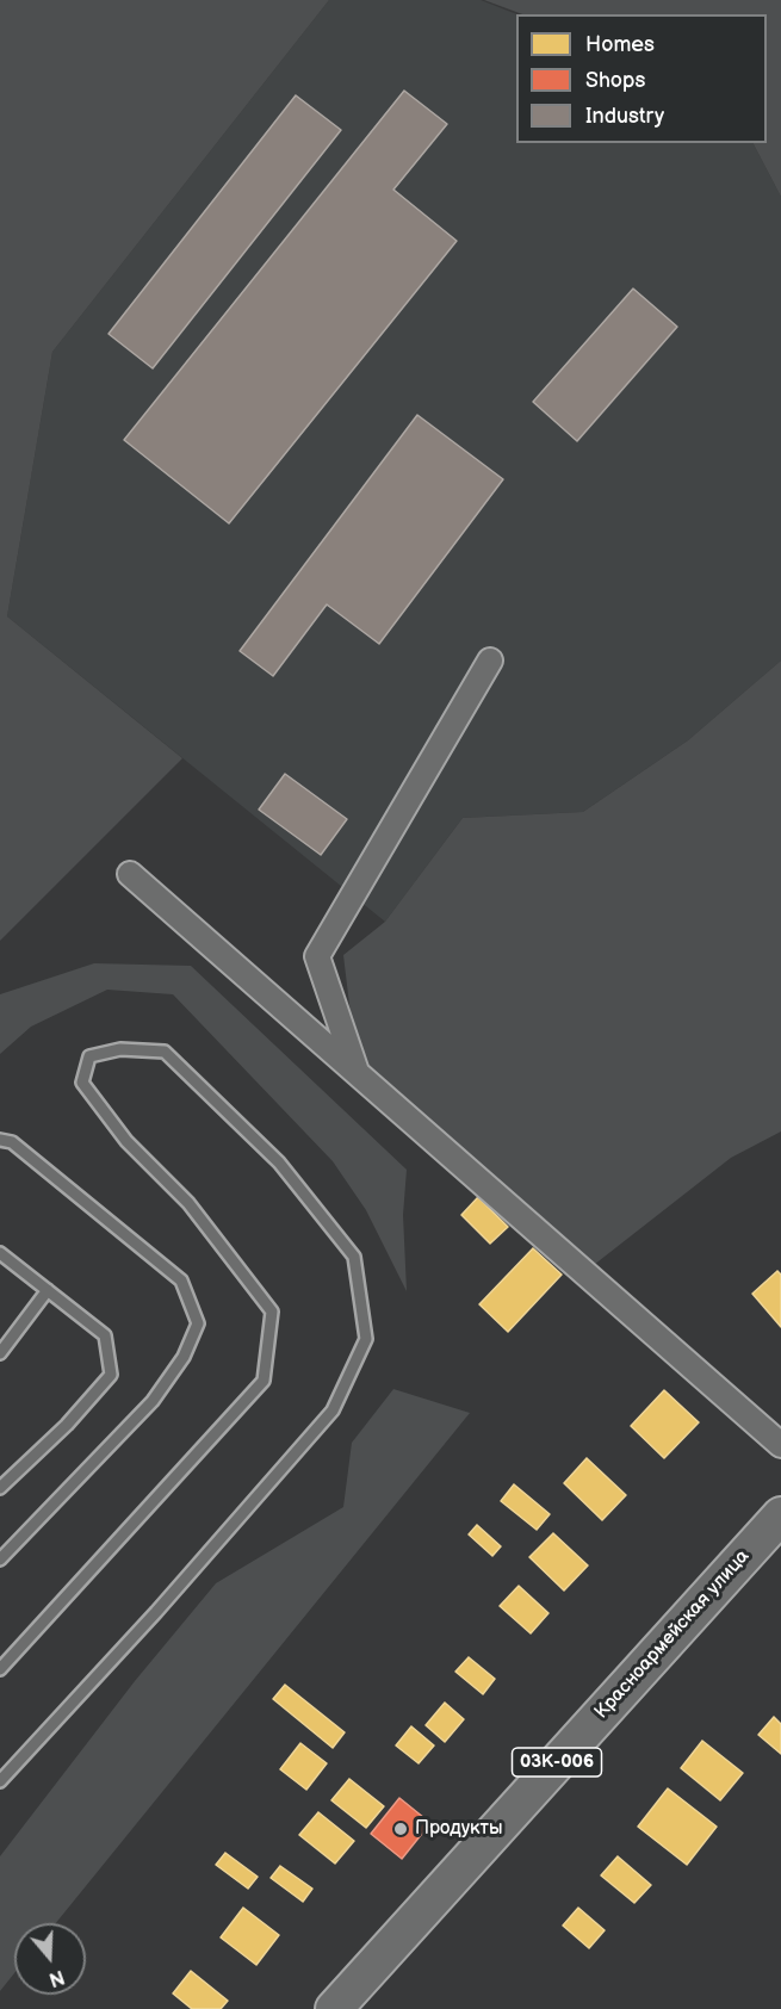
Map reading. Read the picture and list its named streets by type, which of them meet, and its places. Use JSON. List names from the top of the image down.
{
  "streets": {
    "main road": ["Красноармейская улица", "03К-006"]
  },
  "places": ["Продукты"],
  "legend": ["Homes", "Shops", "Industry"],
  "north": "bottom"
}
